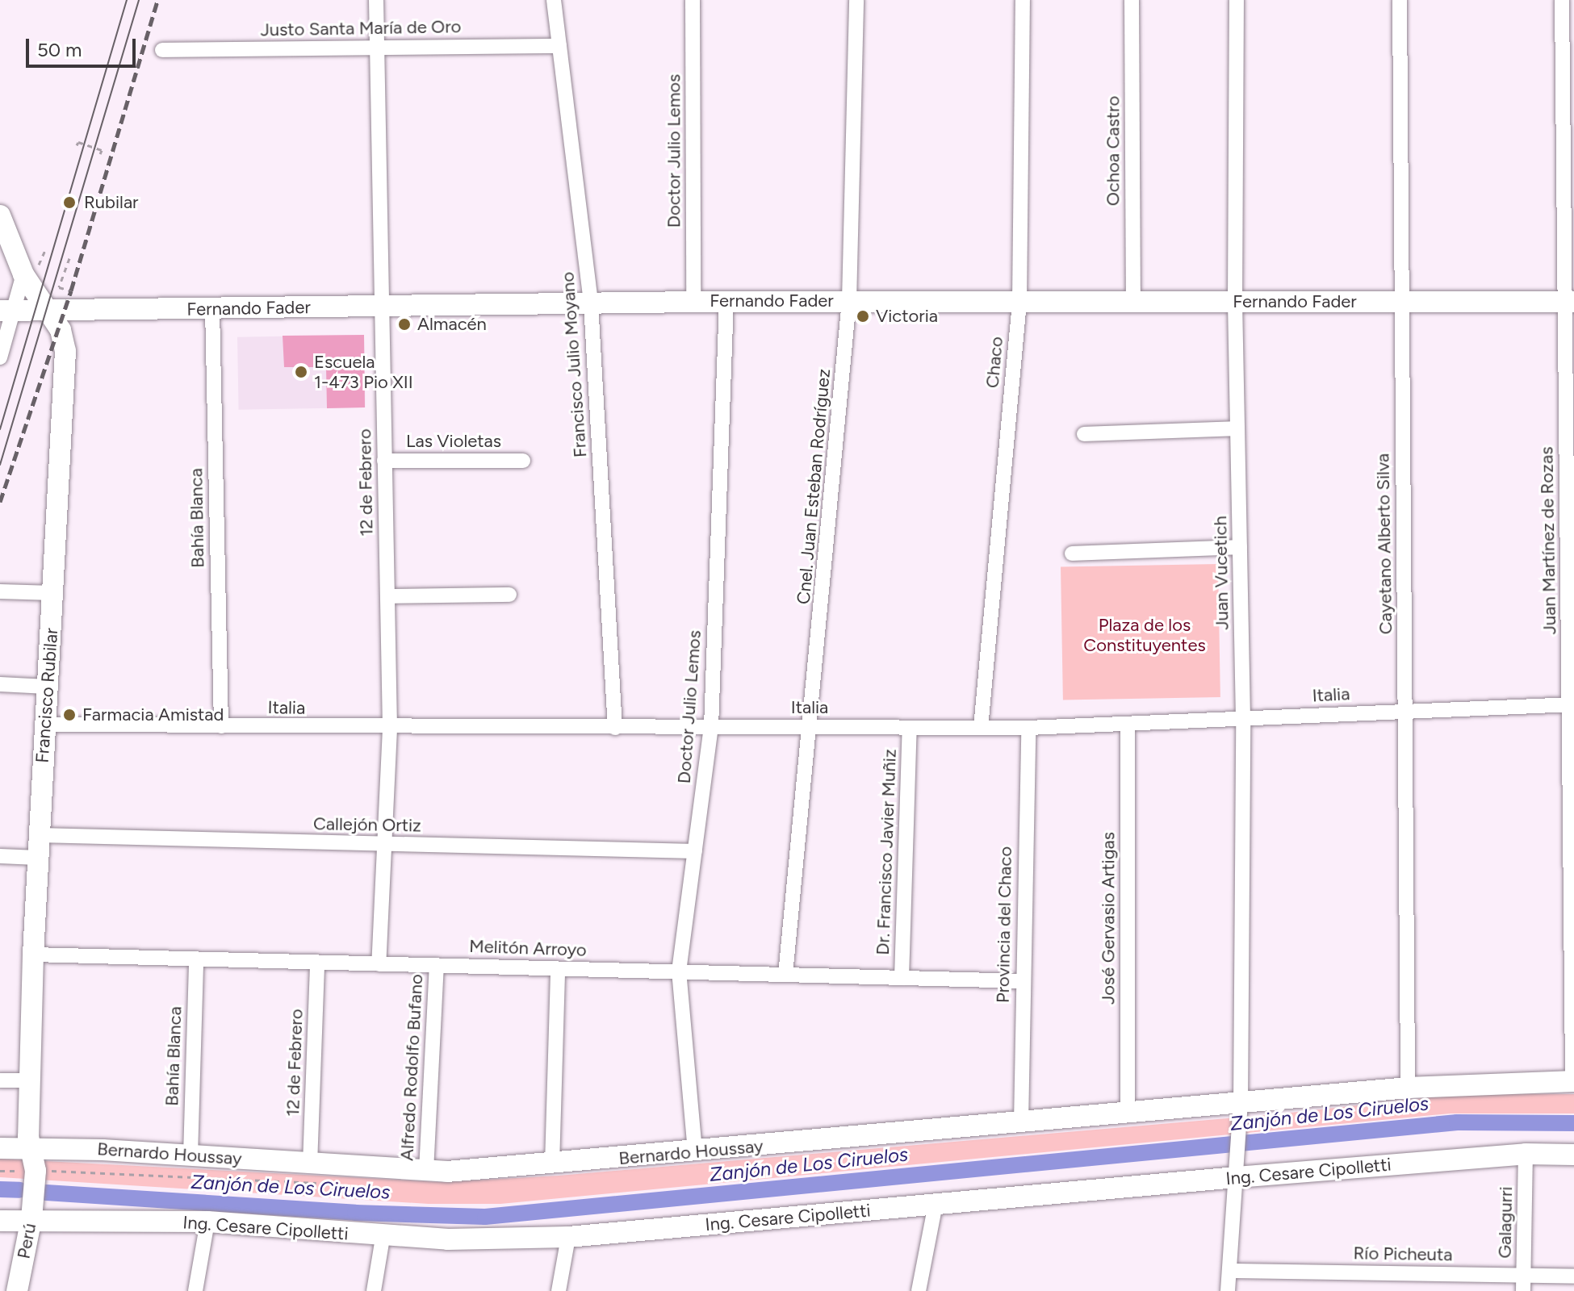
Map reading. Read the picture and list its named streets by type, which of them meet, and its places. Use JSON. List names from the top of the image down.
{
  "streets": {
    "street": [
      "Justo Santa María de Oro",
      "Doctor Julio Lemos",
      "Ochoa Castro",
      "Fernando Fader",
      "Chaco",
      "Francisco Julio Moyano",
      "Las Violetas",
      "12 de Febrero",
      "Cnel. Juan Esteban Rodríguez",
      "Bahía Blanca",
      "Juan Martínez de Rozas",
      "Cayetano Alberto Silva",
      "Juan Vucetich",
      "Italia",
      "Francisco Rubilar",
      "Callejón Ortiz",
      "Dr. Francisco Javier Muñiz",
      "José Gervasio Artigas",
      "Provincia del Chaco",
      "Melitón Arroyo",
      "Alfredo Rodolfo Bufano",
      "Bernardo Houssay",
      "Ing. Cesare Cipolletti",
      "Galagurri",
      "Perú",
      "Río Picheuta"
    ]
  },
  "crossings": [
    ["Justo Santa María de Oro", "Francisco Julio Moyano"],
    ["Justo Santa María de Oro", "12 de Febrero"],
    ["Doctor Julio Lemos", "Fernando Fader"],
    ["Doctor Julio Lemos", "Italia"],
    ["Doctor Julio Lemos", "Callejón Ortiz"],
    ["Doctor Julio Lemos", "Melitón Arroyo"],
    ["Doctor Julio Lemos", "Bernardo Houssay"],
    ["Ochoa Castro", "Fernando Fader"],
    ["Fernando Fader", "Chaco"],
    ["Fernando Fader", "Francisco Julio Moyano"],
    ["Fernando Fader", "12 de Febrero"],
    ["Fernando Fader", "Cnel. Juan Esteban Rodríguez"],
    ["Fernando Fader", "Bahía Blanca"],
    ["Fernando Fader", "Juan Martínez de Rozas"],
    ["Fernando Fader", "Cayetano Alberto Silva"],
    ["Fernando Fader", "Juan Vucetich"],
    ["Fernando Fader", "Francisco Rubilar"],
    ["Chaco", "Italia"],
    ["Francisco Julio Moyano", "Italia"],
    ["Las Violetas", "12 de Febrero"],
    ["12 de Febrero", "Italia"],
    ["12 de Febrero", "Callejón Ortiz"],
    ["12 de Febrero", "Melitón Arroyo"],
    ["12 de Febrero", "Bernardo Houssay"],
    ["Cnel. Juan Esteban Rodríguez", "Italia"],
    ["Cnel. Juan Esteban Rodríguez", "Melitón Arroyo"],
    ["Bahía Blanca", "Italia"],
    ["Bahía Blanca", "Melitón Arroyo"],
    ["Bahía Blanca", "Bernardo Houssay"],
    ["Juan Martínez de Rozas", "Italia"],
    ["Juan Martínez de Rozas", "Bernardo Houssay"],
    ["Cayetano Alberto Silva", "Italia"],
    ["Cayetano Alberto Silva", "Bernardo Houssay"],
    ["Juan Vucetich", "Italia"],
    ["Juan Vucetich", "Bernardo Houssay"],
    ["Juan Vucetich", "Ing. Cesare Cipolletti"],
    ["Juan Vucetich", "Río Picheuta"],
    ["Italia", "Francisco Rubilar"],
    ["Italia", "Dr. Francisco Javier Muñiz"],
    ["Italia", "José Gervasio Artigas"],
    ["Italia", "Provincia del Chaco"],
    ["Francisco Rubilar", "Callejón Ortiz"],
    ["Francisco Rubilar", "Melitón Arroyo"],
    ["Francisco Rubilar", "Bernardo Houssay"],
    ["Francisco Rubilar", "Perú"],
    ["Dr. Francisco Javier Muñiz", "Melitón Arroyo"],
    ["José Gervasio Artigas", "Bernardo Houssay"],
    ["Provincia del Chaco", "Melitón Arroyo"],
    ["Provincia del Chaco", "Bernardo Houssay"],
    ["Melitón Arroyo", "Alfredo Rodolfo Bufano"],
    ["Alfredo Rodolfo Bufano", "Bernardo Houssay"],
    ["Ing. Cesare Cipolletti", "Galagurri"],
    ["Ing. Cesare Cipolletti", "Perú"],
    ["Galagurri", "Río Picheuta"]
  ],
  "water": ["Zanjón de Los Ciruelos"],
  "parks": ["Plaza de los Constituyentes"],
  "places": [
    "Rubilar",
    "Victoria",
    "Almacén",
    "Escuela 1-473 Pio XII",
    "Farmacia Amistad"
  ],
  "scale_bar": "50 m"
}
